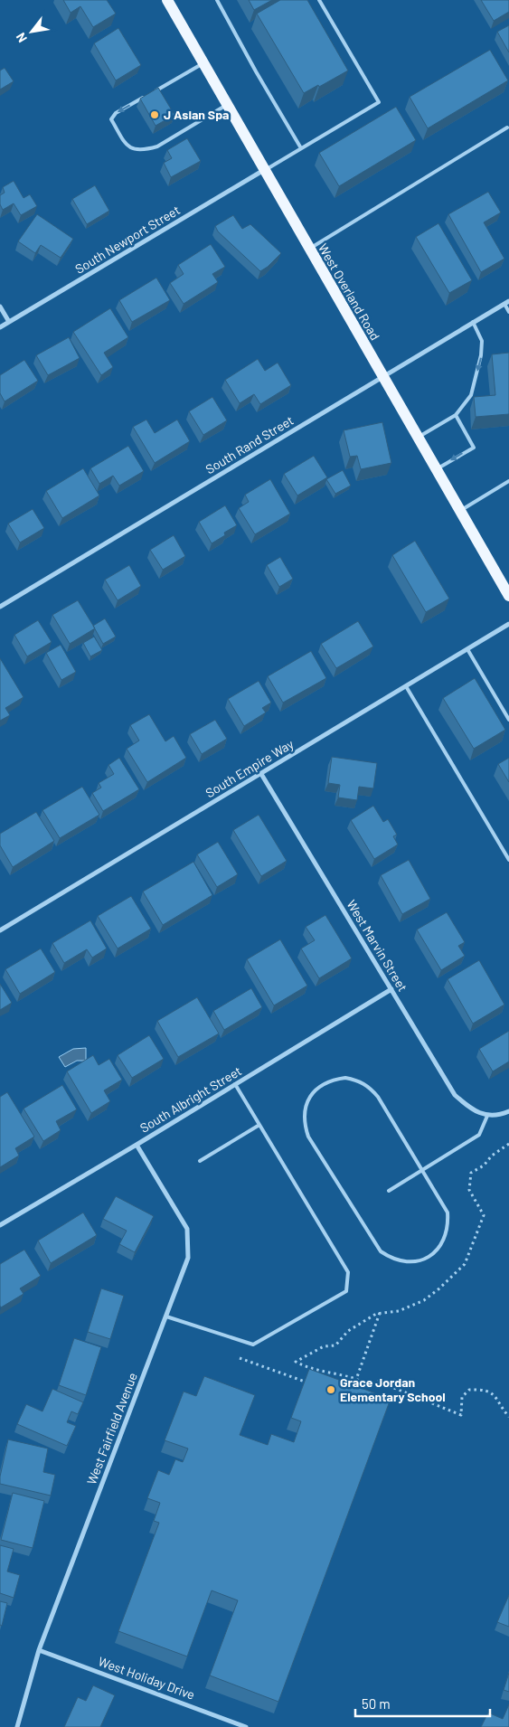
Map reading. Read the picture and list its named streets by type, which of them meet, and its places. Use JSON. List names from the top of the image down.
{
  "streets": {
    "main road": ["West Overland Road"],
    "street": [
      "South Newport Street",
      "South Rand Street",
      "South Empire Way",
      "West Marvin Street",
      "South Albright Street",
      "West Fairfield Avenue",
      "West Holiday Drive"
    ]
  },
  "crossings": [
    ["South Newport Street", "West Overland Road"],
    ["West Overland Road", "South Rand Street"],
    ["South Empire Way", "West Marvin Street"],
    ["West Marvin Street", "South Albright Street"],
    ["South Albright Street", "West Fairfield Avenue"],
    ["West Fairfield Avenue", "West Holiday Drive"]
  ],
  "places": ["J Asian Spa", "Grace Jordan Elementary School"],
  "scale_bar": "50 m",
  "north": "bottom left"
}
